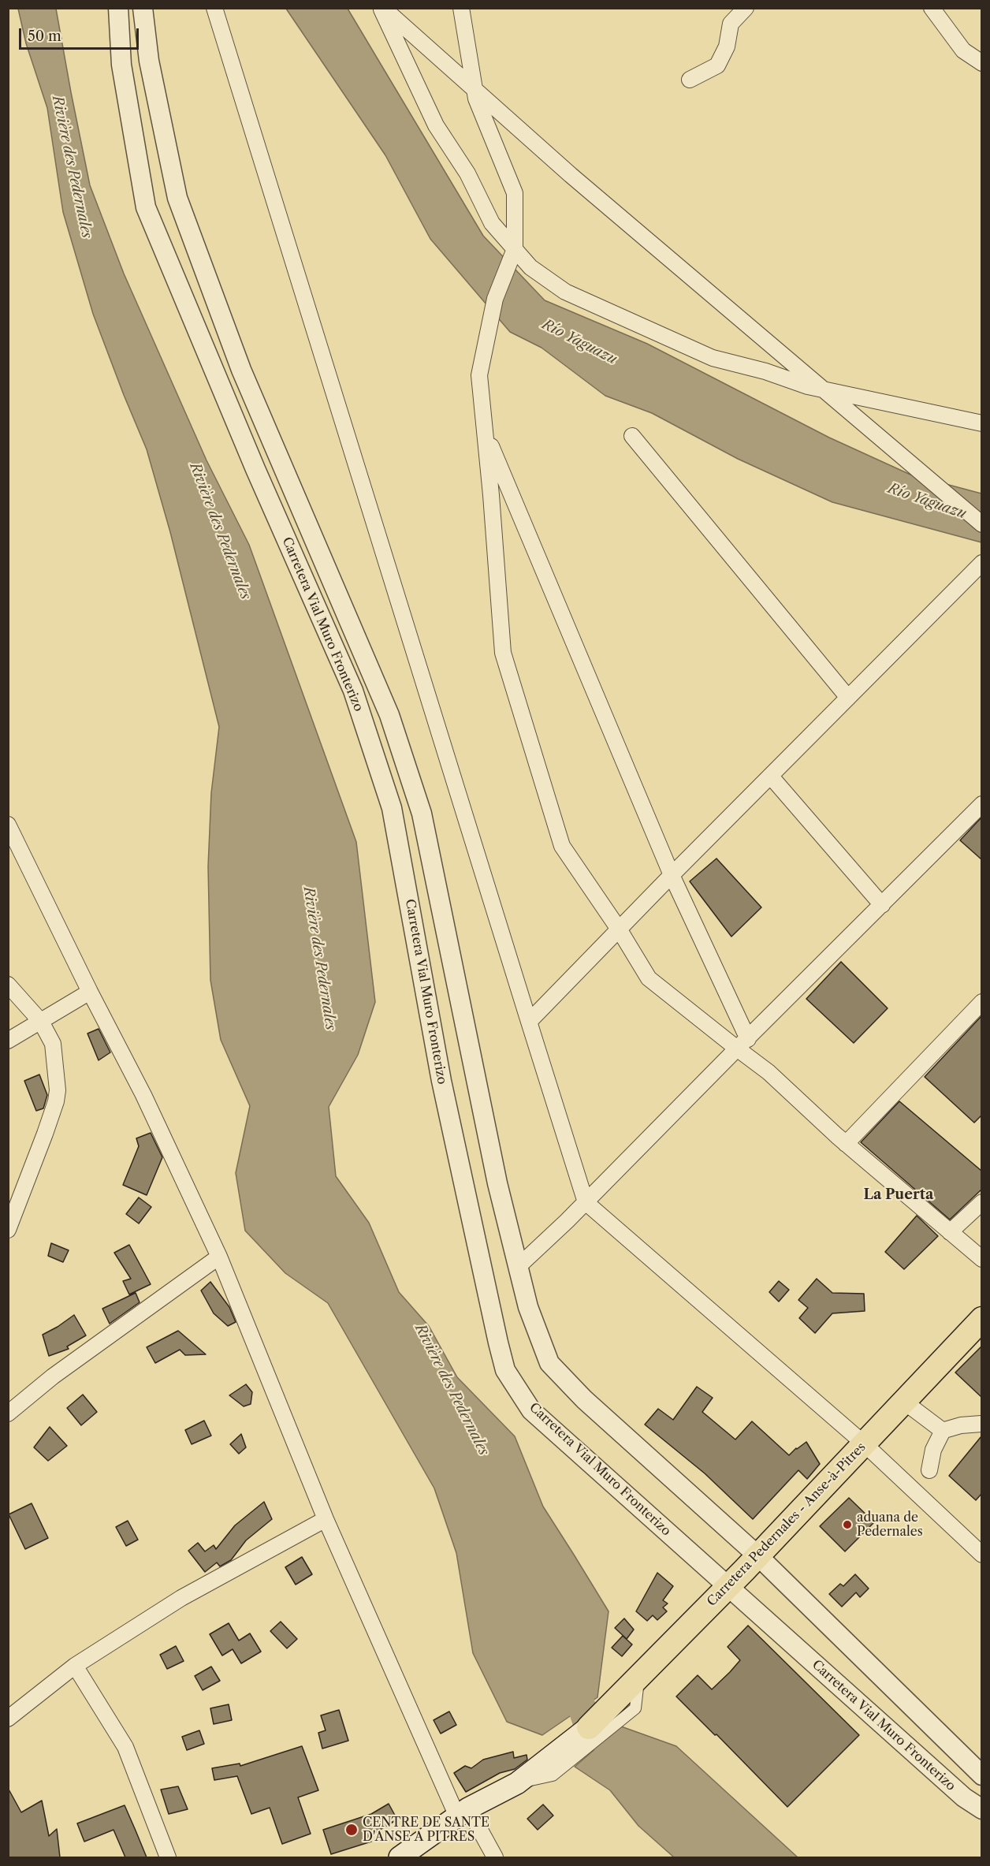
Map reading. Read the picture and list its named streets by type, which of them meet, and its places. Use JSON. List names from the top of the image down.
{
  "streets": {
    "main road": ["Carretera Pedernales - Anse-à-Pitres"],
    "street": ["Carretera Vial Muro Fronterizo"]
  },
  "crossings": [
    ["Carretera Vial Muro Fronterizo", "Carretera Pedernales - Anse-à-Pitres"]
  ],
  "districts": ["La Puerta"],
  "water": ["Rivière des Pedernales", "Río Yaguazu"],
  "places": ["aduana de Pedernales", "CENTRE DE SANTE D'ANSE A PITRES"],
  "scale_bar": "50 m"
}
